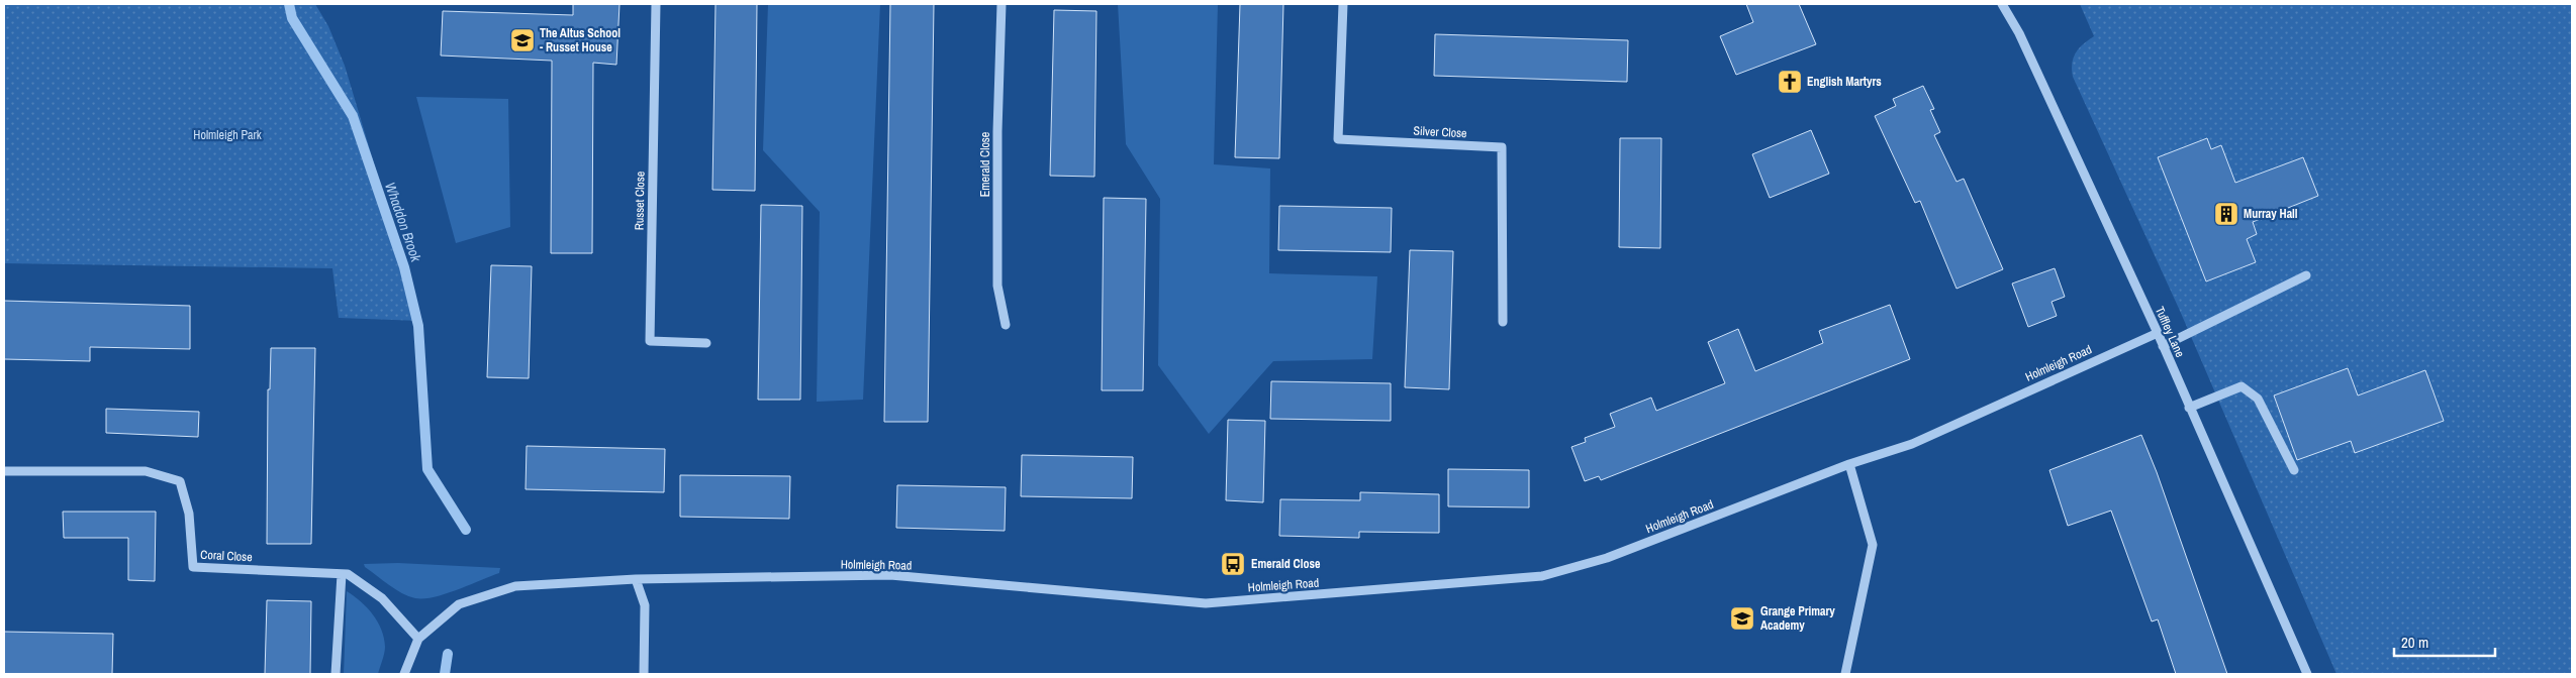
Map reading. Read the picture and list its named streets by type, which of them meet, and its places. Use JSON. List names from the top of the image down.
{
  "streets": {
    "street": [
      "Silver Close",
      "Emerald Close",
      "Russet Close",
      "Tuffley Lane",
      "Holmleigh Road",
      "Coral Close"
    ]
  },
  "crossings": [
    ["Tuffley Lane", "Holmleigh Road"],
    ["Holmleigh Road", "Coral Close"]
  ],
  "water": ["Whaddon Brook"],
  "parks": ["Holmleigh Park"],
  "places": {
    "school or university": ["The Altus School - Russet House", "Grange Primary Academy"],
    "church": ["English Martyrs"],
    "building": ["Murray Hall"],
    "bus stop": ["Emerald Close"]
  },
  "scale_bar": "20 m"
}
